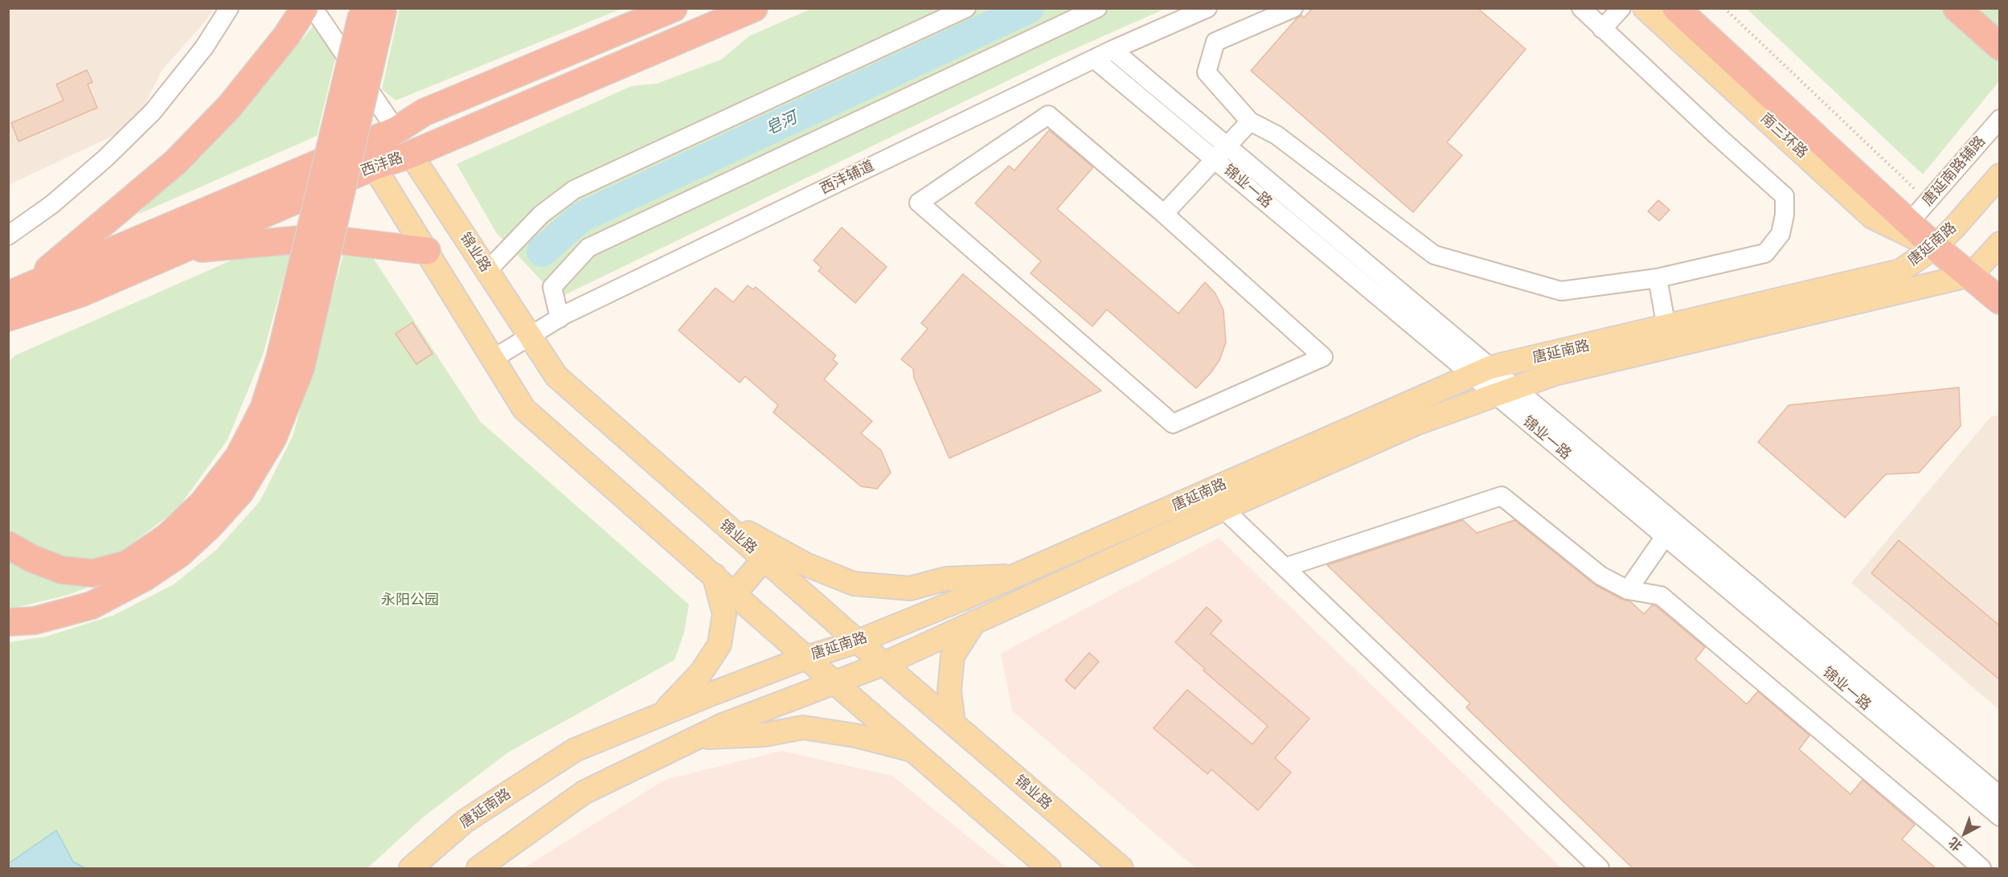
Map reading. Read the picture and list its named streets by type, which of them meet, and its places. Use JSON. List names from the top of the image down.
{
  "streets": {
    "highway": ["南三环路", "西沣路"],
    "main road": ["唐延南路", "锦业路"],
    "street": ["唐延南路辅路", "西沣辅道", "锦业一路"]
  },
  "crossings": [
    ["南三环路", "唐延南路辅路"],
    ["南三环路", "唐延南路"],
    ["西沣路", "锦业路"],
    ["西沣辅道", "锦业一路"],
    ["西沣辅道", "锦业路"],
    ["锦业一路", "唐延南路"],
    ["唐延南路", "锦业路"]
  ],
  "water": ["皂河"],
  "parks": ["永阳公园"],
  "north": "bottom left"
}
